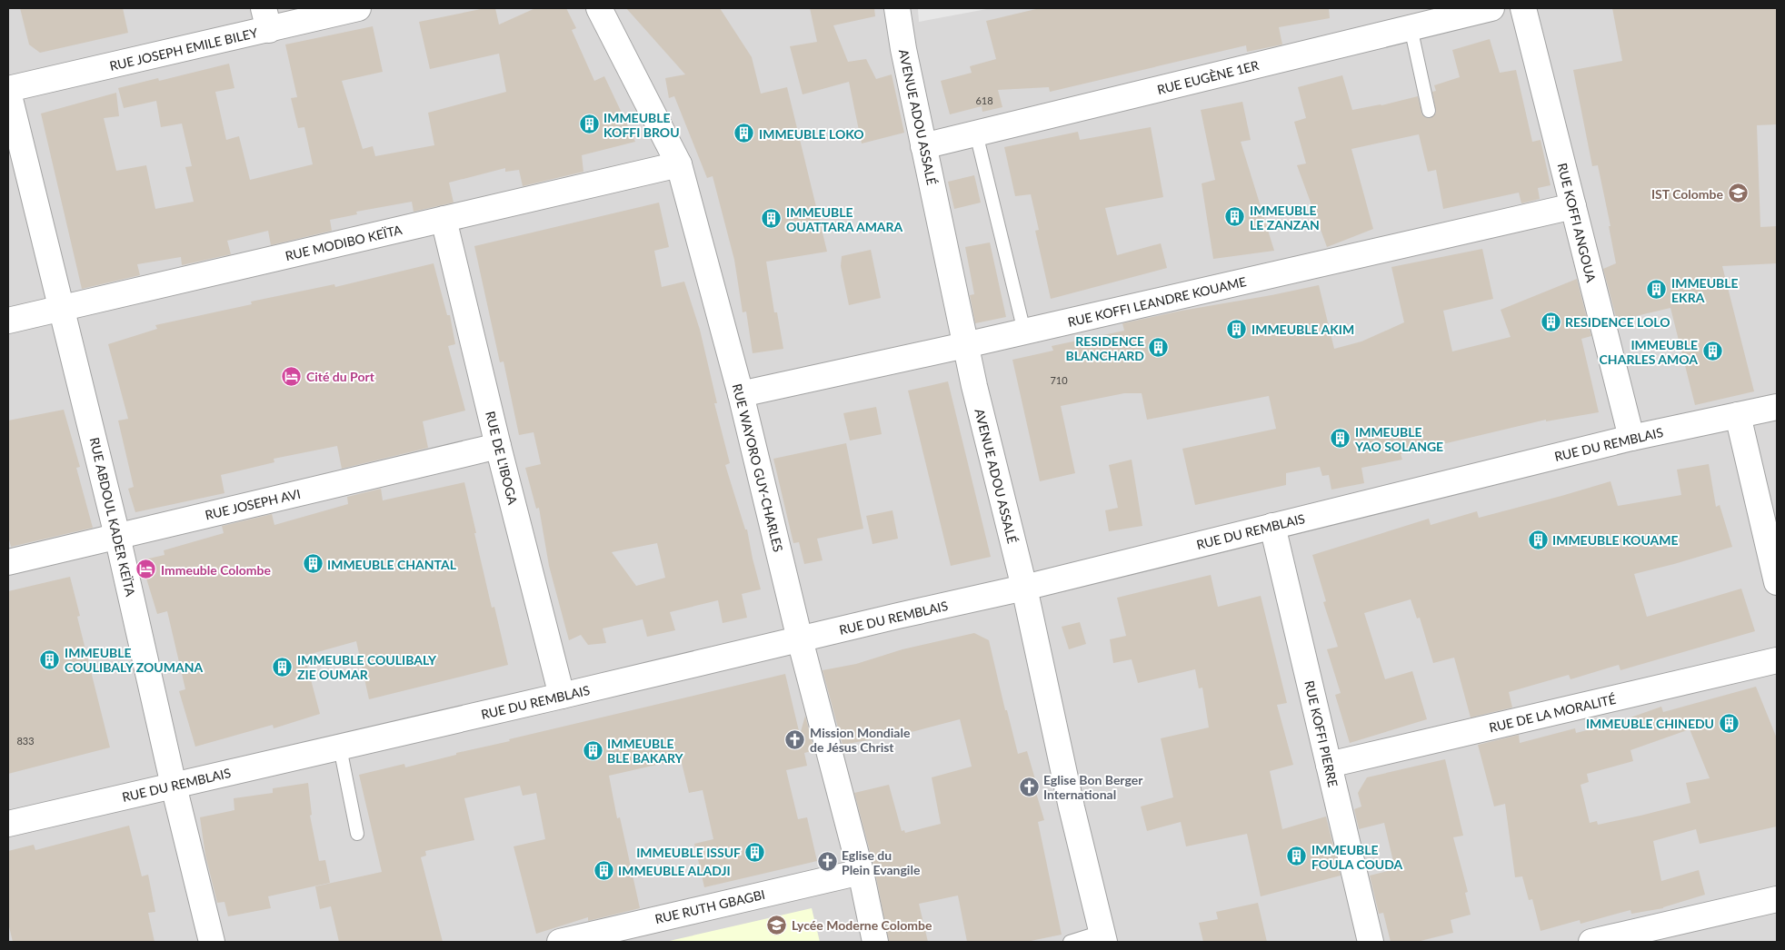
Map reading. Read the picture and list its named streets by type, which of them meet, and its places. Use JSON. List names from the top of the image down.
{
  "streets": {
    "street": [
      "RUE JOSEPH EMILE BILEY",
      "RUE EUGÈNE 1ER",
      "AVENUE ADOU ASSALÉ",
      "RUE KOFFI ANGOUA",
      "RUE MODIBO KEÏTA",
      "RUE KOFFI LEANDRE KOUAME",
      "RUE DU REMBLAIS",
      "RUE DE L'IBOGA",
      "RUE WAYORO GUY-CHARLES",
      "RUE JOSEPH AVI",
      "RUE ABDOUL KADER KEÏTA",
      "RUE DE LA MORALITÉ",
      "RUE KOFFI PIERRE",
      "RUE RUTH GBAGBI"
    ]
  },
  "crossings": [
    ["RUE JOSEPH EMILE BILEY", "RUE ABDOUL KADER KEÏTA"],
    ["RUE EUGÈNE 1ER", "AVENUE ADOU ASSALÉ"],
    ["AVENUE ADOU ASSALÉ", "RUE KOFFI LEANDRE KOUAME"],
    ["AVENUE ADOU ASSALÉ", "RUE DU REMBLAIS"],
    ["RUE KOFFI ANGOUA", "RUE KOFFI LEANDRE KOUAME"],
    ["RUE KOFFI ANGOUA", "RUE DU REMBLAIS"],
    ["RUE MODIBO KEÏTA", "RUE DE L'IBOGA"],
    ["RUE MODIBO KEÏTA", "RUE WAYORO GUY-CHARLES"],
    ["RUE MODIBO KEÏTA", "RUE ABDOUL KADER KEÏTA"],
    ["RUE KOFFI LEANDRE KOUAME", "RUE WAYORO GUY-CHARLES"],
    ["RUE DU REMBLAIS", "RUE DE L'IBOGA"],
    ["RUE DU REMBLAIS", "RUE WAYORO GUY-CHARLES"],
    ["RUE DU REMBLAIS", "RUE ABDOUL KADER KEÏTA"],
    ["RUE DU REMBLAIS", "RUE KOFFI PIERRE"],
    ["RUE DE L'IBOGA", "RUE JOSEPH AVI"],
    ["RUE WAYORO GUY-CHARLES", "RUE RUTH GBAGBI"],
    ["RUE JOSEPH AVI", "RUE ABDOUL KADER KEÏTA"],
    ["RUE DE LA MORALITÉ", "RUE KOFFI PIERRE"]
  ],
  "places": {
    "building": [
      "IMMEUBLE KOFFI BROU",
      "IMMEUBLE LOKO",
      "IMMEUBLE LE ZANZAN",
      "IMMEUBLE OUATTARA AMARA",
      "IMMEUBLE EKRA",
      "RESIDENCE LOLO",
      "IMMEUBLE AKIM",
      "RESIDENCE BLANCHARD",
      "IMMEUBLE CHARLES AMOA",
      "IMMEUBLE YAO SOLANGE",
      "IMMEUBLE KOUAME",
      "IMMEUBLE CHANTAL",
      "IMMEUBLE COULIBALY ZOUMANA",
      "IMMEUBLE COULIBALY ZIE OUMAR",
      "IMMEUBLE CHINEDU",
      "IMMEUBLE BLE BAKARY",
      "IMMEUBLE ISSUF",
      "IMMEUBLE FOULA COUDA",
      "IMMEUBLE ALADJI"
    ],
    "school or university": ["IST Colombe", "Lycée Moderne Colombe"],
    "hotel": ["Cité du Port", "Immeuble Colombe"],
    "church": ["Mission Mondiale de Jésus Christ", "Eglise Bon Berger International", "Eglise du Plein Evangile"]
  },
  "house_numbers": ["618", "710", "833"]
}
